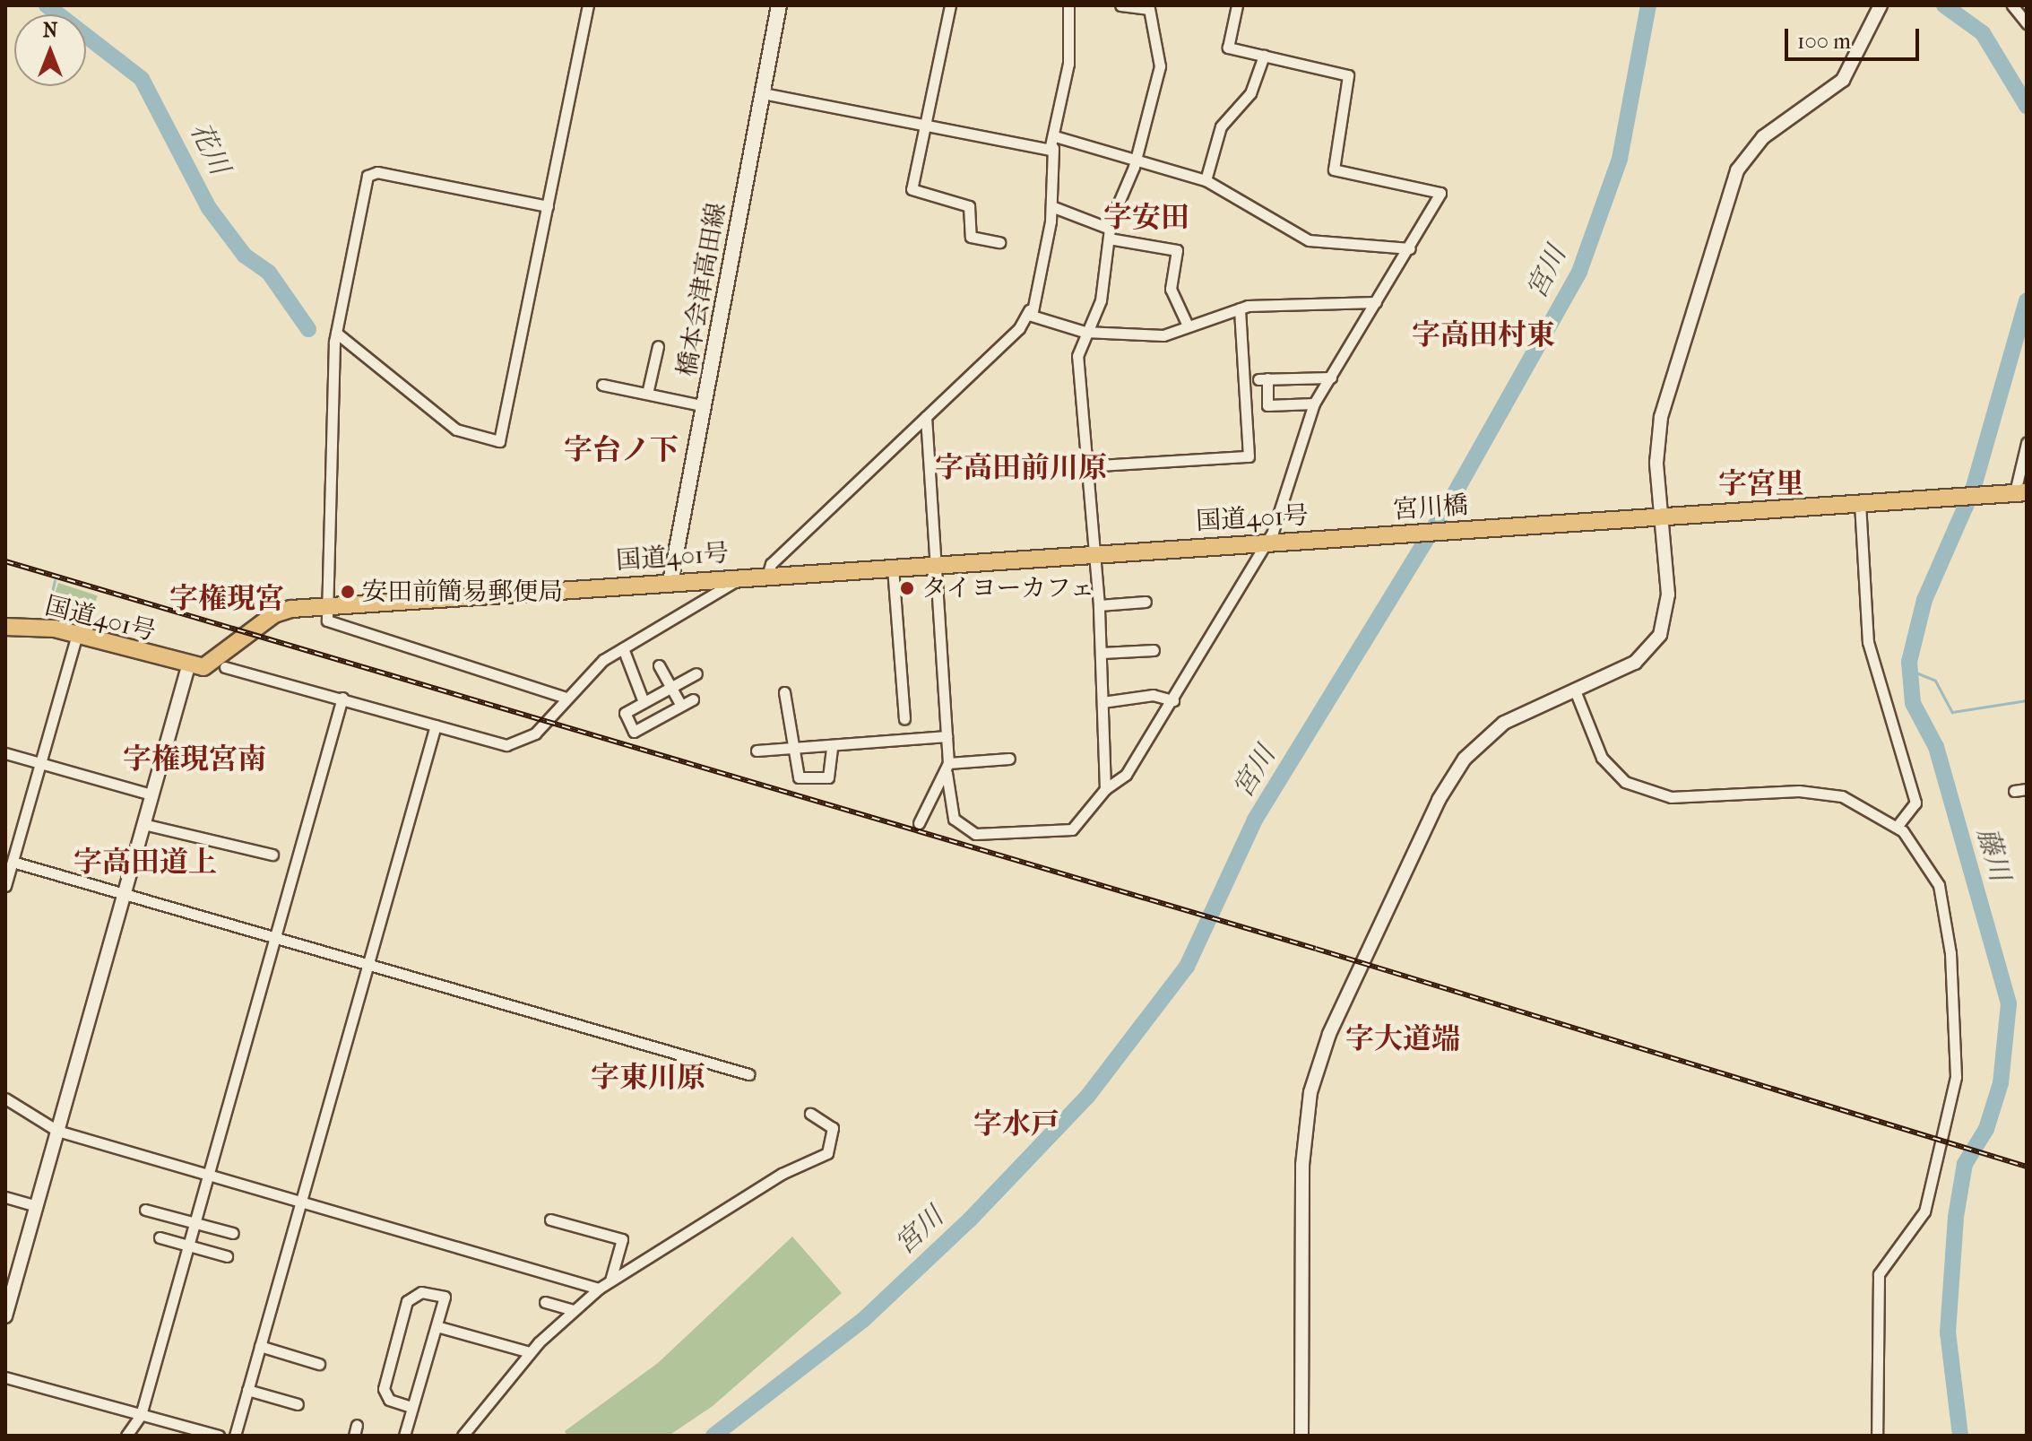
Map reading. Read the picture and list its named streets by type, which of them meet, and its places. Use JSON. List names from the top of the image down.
{
  "streets": {
    "highway": ["宮川橋", "国道401号"],
    "main road": ["橋本会津高田線"]
  },
  "crossings": [
    ["橋本会津高田線", "国道401号"],
    ["宮川橋", "国道401号"]
  ],
  "districts": [
    "字安田",
    "字高田村東",
    "字台ノ下",
    "字高田前川原",
    "字宮里",
    "字権現宮",
    "字権現宮南",
    "字高田道上",
    "字大道端",
    "字東川原",
    "字水戸"
  ],
  "water": ["花川", "宮川", "藤川"],
  "places": ["タイヨーカフェ", "安田前簡易郵便局"],
  "scale_bar": "100 m",
  "north": "top"
}
